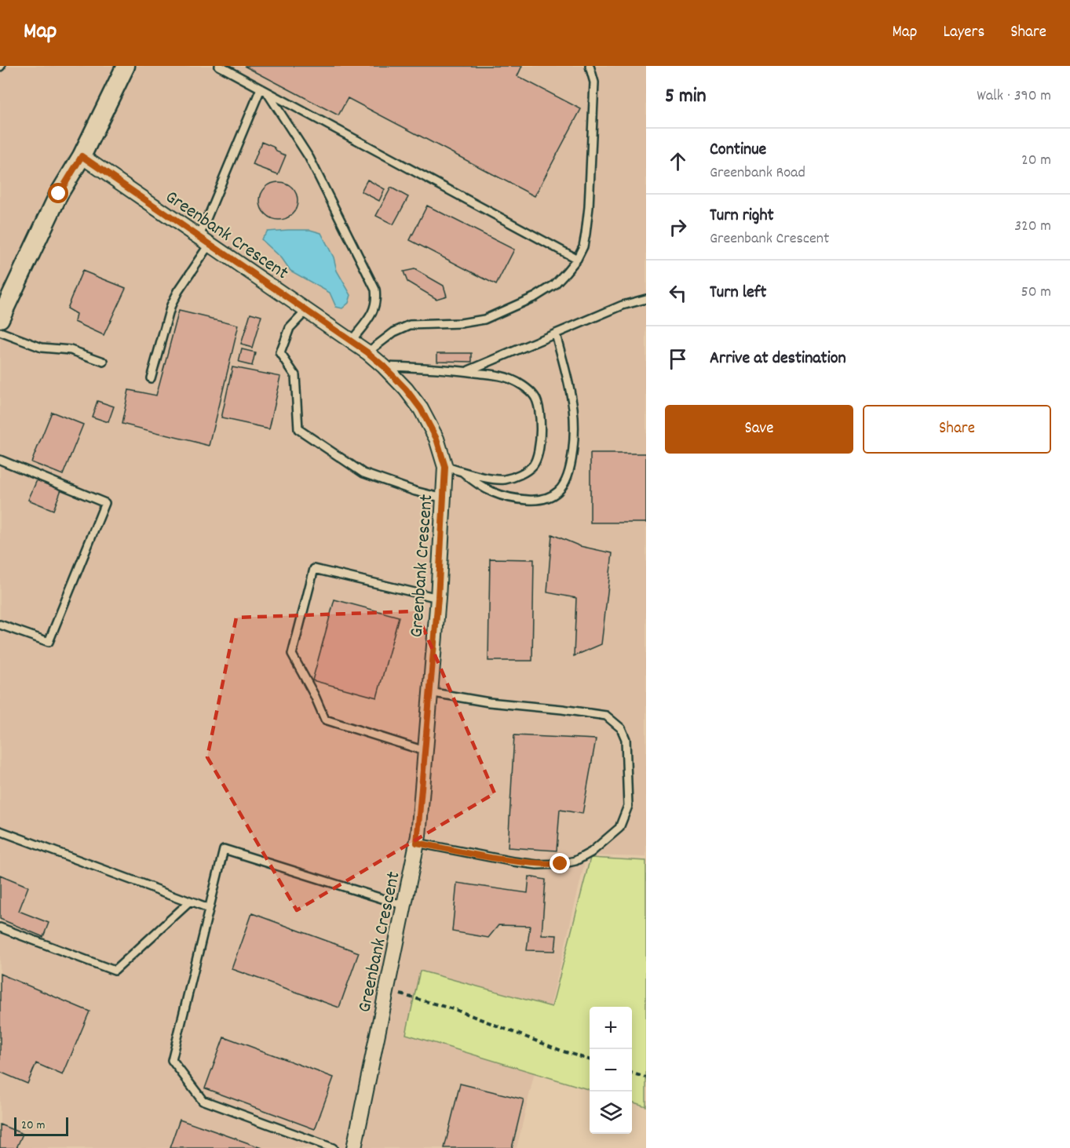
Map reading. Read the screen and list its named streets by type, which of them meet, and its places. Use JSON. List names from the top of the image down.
{
  "streets": {
    "street": ["Greenbank Crescent"]
  },
  "scale_bar": "20 m",
  "page": {
    "header": "Map",
    "nav": ["Map", "Layers", "Share"],
    "heading": ["5 min", "Walk · 390 m"],
    "list": [
      ["Continue", "Greenbank Road", "20 m"],
      ["Turn right", "Greenbank Crescent", "320 m"],
      ["Turn left", "50 m"],
      "Arrive at destination"
    ],
    "buttons": ["Save", "Share"],
    "map_buttons": ["+", "−"],
    "scale": "20 m"
  }
}
